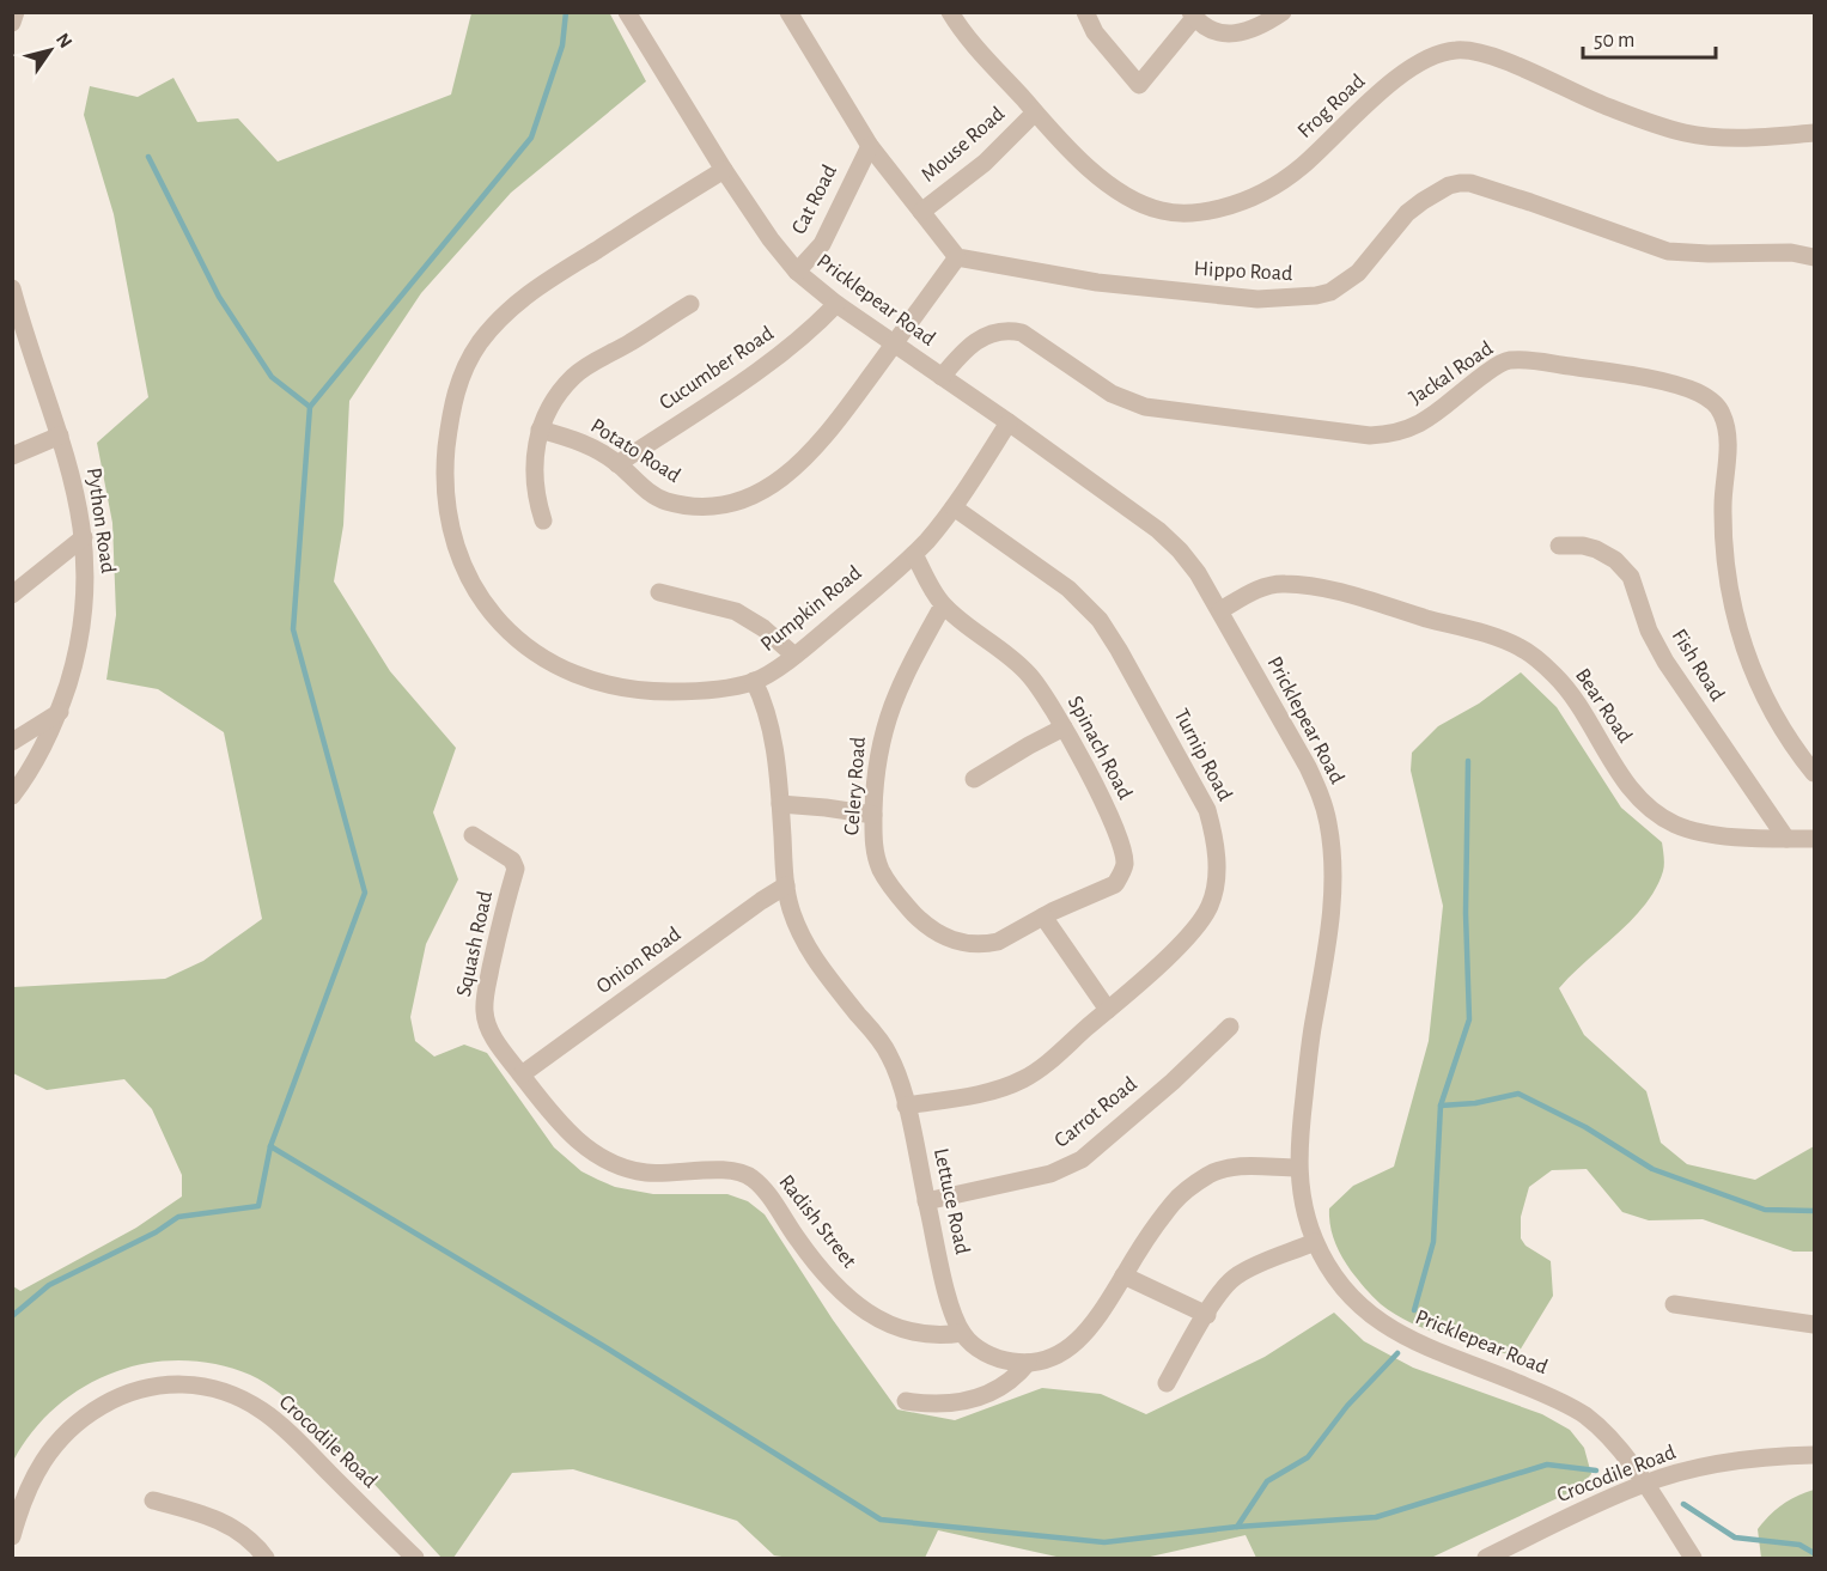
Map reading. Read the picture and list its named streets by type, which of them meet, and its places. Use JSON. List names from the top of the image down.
{
  "streets": {
    "street": [
      "Frog Road",
      "Mouse Road",
      "Cat Road",
      "Hippo Road",
      "Pricklepear Road",
      "Cucumber Road",
      "Jackal Road",
      "Potato Road",
      "Python Road",
      "Pumpkin Road",
      "Fish Road",
      "Bear Road",
      "Spinach Road",
      "Turnip Road",
      "Celery Road",
      "Squash Road",
      "Onion Road",
      "Carrot Road",
      "Lettuce Road",
      "Radish Street",
      "Crocodile Road"
    ]
  },
  "crossings": [
    ["Frog Road", "Mouse Road"],
    ["Cat Road", "Pricklepear Road"],
    ["Hippo Road", "Potato Road"],
    ["Pricklepear Road", "Cucumber Road"],
    ["Pricklepear Road", "Jackal Road"],
    ["Pricklepear Road", "Potato Road"],
    ["Pricklepear Road", "Pumpkin Road"],
    ["Pricklepear Road", "Bear Road"],
    ["Pricklepear Road", "Crocodile Road"],
    ["Cucumber Road", "Potato Road"],
    ["Pumpkin Road", "Spinach Road"],
    ["Pumpkin Road", "Turnip Road"],
    ["Pumpkin Road", "Lettuce Road"],
    ["Fish Road", "Bear Road"],
    ["Spinach Road", "Celery Road"],
    ["Turnip Road", "Lettuce Road"],
    ["Squash Road", "Onion Road"],
    ["Squash Road", "Radish Street"],
    ["Onion Road", "Lettuce Road"],
    ["Onion Road", "Radish Street"],
    ["Carrot Road", "Lettuce Road"],
    ["Lettuce Road", "Radish Street"]
  ],
  "scale_bar": "50 m",
  "north": "top right"
}
